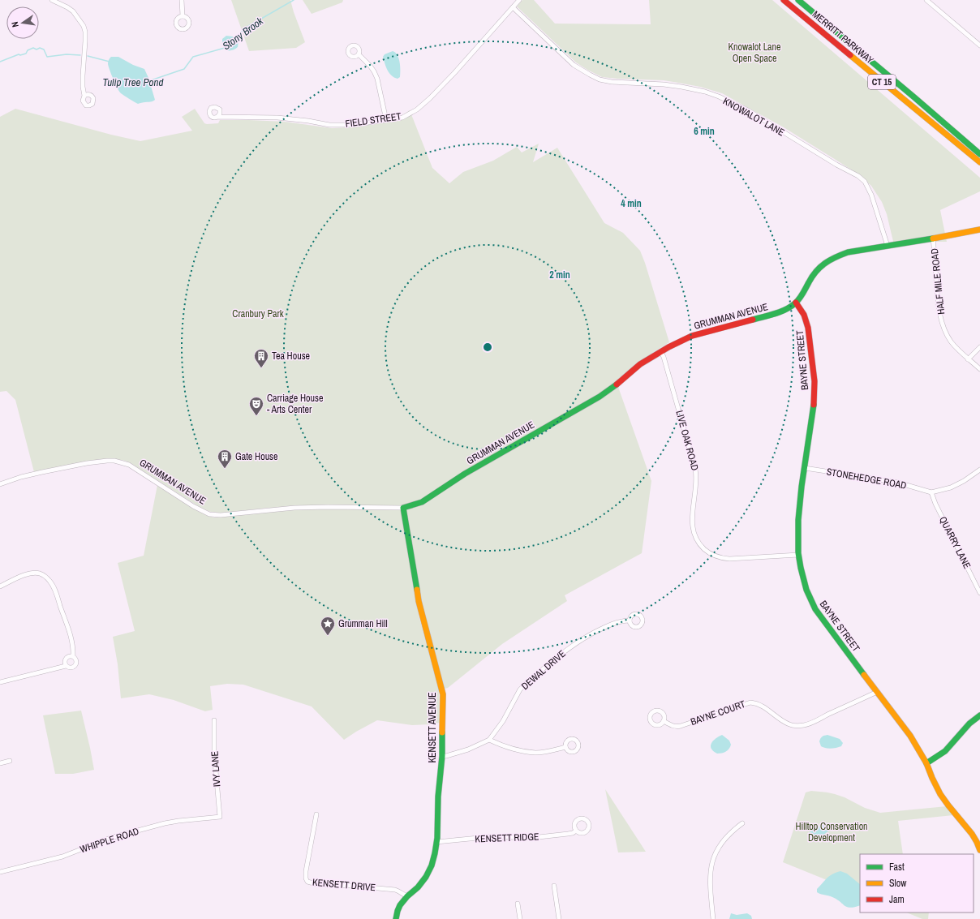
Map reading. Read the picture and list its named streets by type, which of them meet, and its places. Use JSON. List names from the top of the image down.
{
  "streets": {
    "main road": [
      "MERRITT PARKWAY",
      "CT 15",
      "GRUMMAN AVENUE",
      "BAYNE STREET",
      "KENSETT AVENUE"
    ],
    "street": [
      "KNOWALOT LANE",
      "FIELD STREET",
      "HALF MILE ROAD",
      "LIVE OAK ROAD",
      "STONEHEDGE ROAD",
      "QUARRY LANE",
      "DEWAL DRIVE",
      "BAYNE COURT",
      "IVY LANE",
      "KENSETT RIDGE",
      "WHIPPLE ROAD",
      "KENSETT DRIVE"
    ]
  },
  "crossings": [
    ["KNOWALOT LANE", "FIELD STREET"],
    ["KNOWALOT LANE", "GRUMMAN AVENUE"],
    ["HALF MILE ROAD", "GRUMMAN AVENUE"],
    ["GRUMMAN AVENUE", "BAYNE STREET"],
    ["GRUMMAN AVENUE", "LIVE OAK ROAD"],
    ["GRUMMAN AVENUE", "KENSETT AVENUE"],
    ["BAYNE STREET", "LIVE OAK ROAD"],
    ["BAYNE STREET", "STONEHEDGE ROAD"],
    ["BAYNE STREET", "BAYNE COURT"],
    ["STONEHEDGE ROAD", "QUARRY LANE"],
    ["DEWAL DRIVE", "KENSETT AVENUE"],
    ["KENSETT AVENUE", "KENSETT RIDGE"],
    ["KENSETT AVENUE", "KENSETT DRIVE"],
    ["IVY LANE", "WHIPPLE ROAD"]
  ],
  "water": ["Stony Brook", "Tulip Tree Pond"],
  "parks": ["Knowalot Lane Open Space", "Cranbury Park", "Hilltop Conservation Development"],
  "places": {
    "building": ["Tea House", "Gate House"],
    "theatre": ["Carriage House - Arts Center"],
    "place": ["Grumman Hill"]
  },
  "legend": ["Fast", "Slow", "Jam"],
  "north": "left",
  "rings": ["6 min", "4 min", "2 min"]
}
